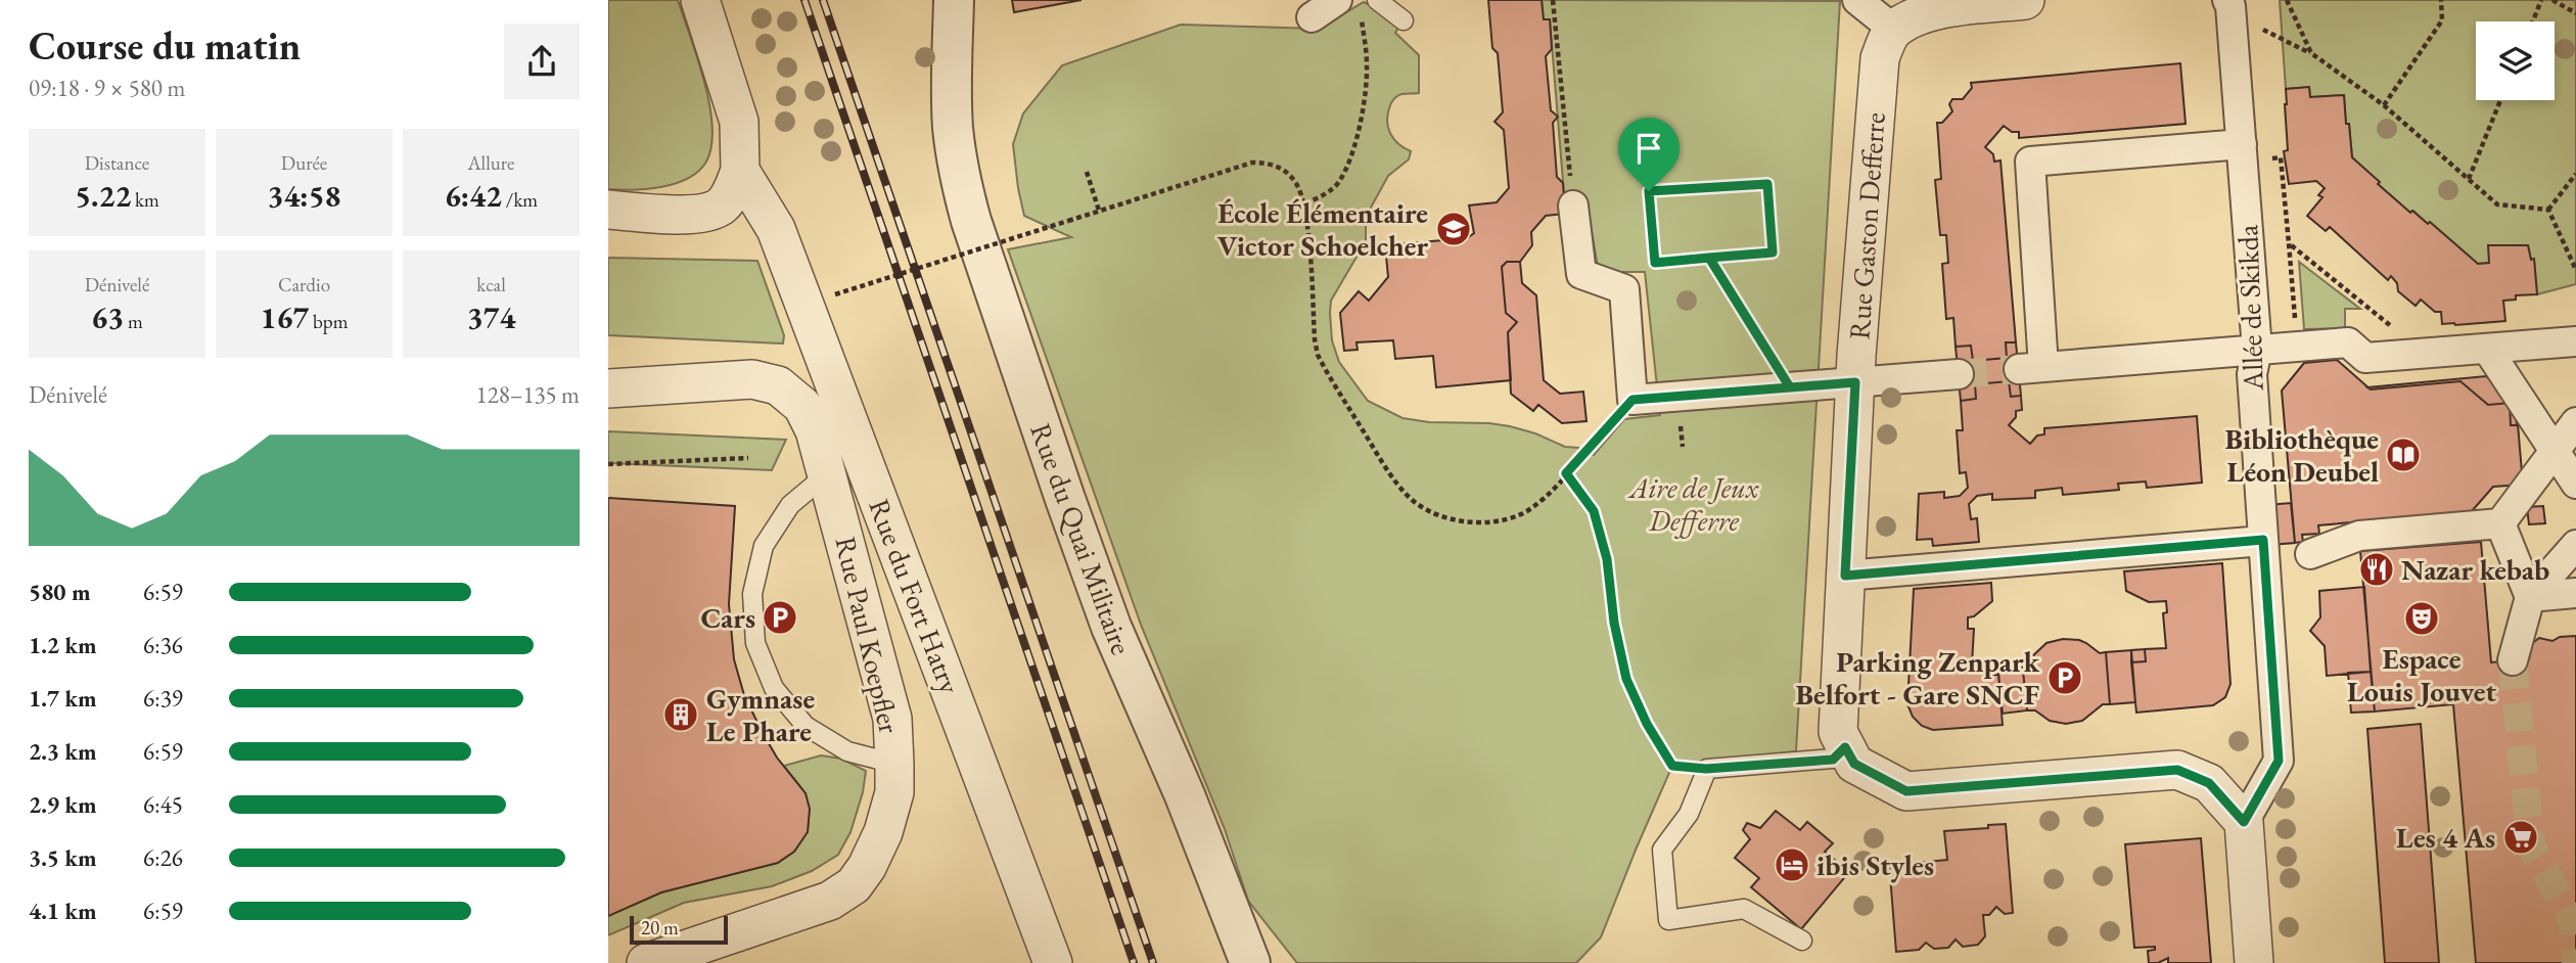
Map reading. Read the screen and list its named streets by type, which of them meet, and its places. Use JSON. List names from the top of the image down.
{
  "streets": {
    "street": [
      "Rue Gaston Defferre",
      "Allée de Skikda",
      "Rue du Quai Militaire",
      "Rue du Fort Hatry",
      "Rue Paul Koepfler"
    ]
  },
  "parks": ["Aire de Jeux Defferre"],
  "places": {
    "school or university": ["École Élémentaire Victor Schoelcher"],
    "library": ["Bibliothèque Léon Deubel"],
    "restaurant": ["Nazar kebab"],
    "parking": ["Cars", "Parking Zenpark Belfort - Gare SNCF"],
    "theatre": ["Espace Louis Jouvet"],
    "building": ["Gymnase Le Phare"],
    "supermarket": ["Les 4 As"],
    "hotel": ["ibis Styles"]
  },
  "scale_bar": "20 m",
  "page": {
    "heading": ["Course du matin", "09:18 · 9 × 580 m"],
    "stats": [
      ["Distance", "5.22 km"],
      ["Durée", "34:58"],
      ["Allure", "6:42 /km"],
      ["Dénivelé", "63 m"],
      ["Cardio", "167 bpm"],
      ["kcal", "374"]
    ],
    "chart": ["Dénivelé", "128–135 m"],
    "list": [
      {
        "name": "580 m",
        "note": "6:59"
      },
      {
        "name": "1.2 km",
        "note": "6:36"
      },
      {
        "name": "1.7 km",
        "note": "6:39"
      },
      {
        "name": "2.3 km",
        "note": "6:59"
      },
      {
        "name": "2.9 km",
        "note": "6:45"
      },
      {
        "name": "3.5 km",
        "note": "6:26"
      },
      {
        "name": "4.1 km",
        "note": "6:59"
      }
    ],
    "scale": "20 m"
  }
}
